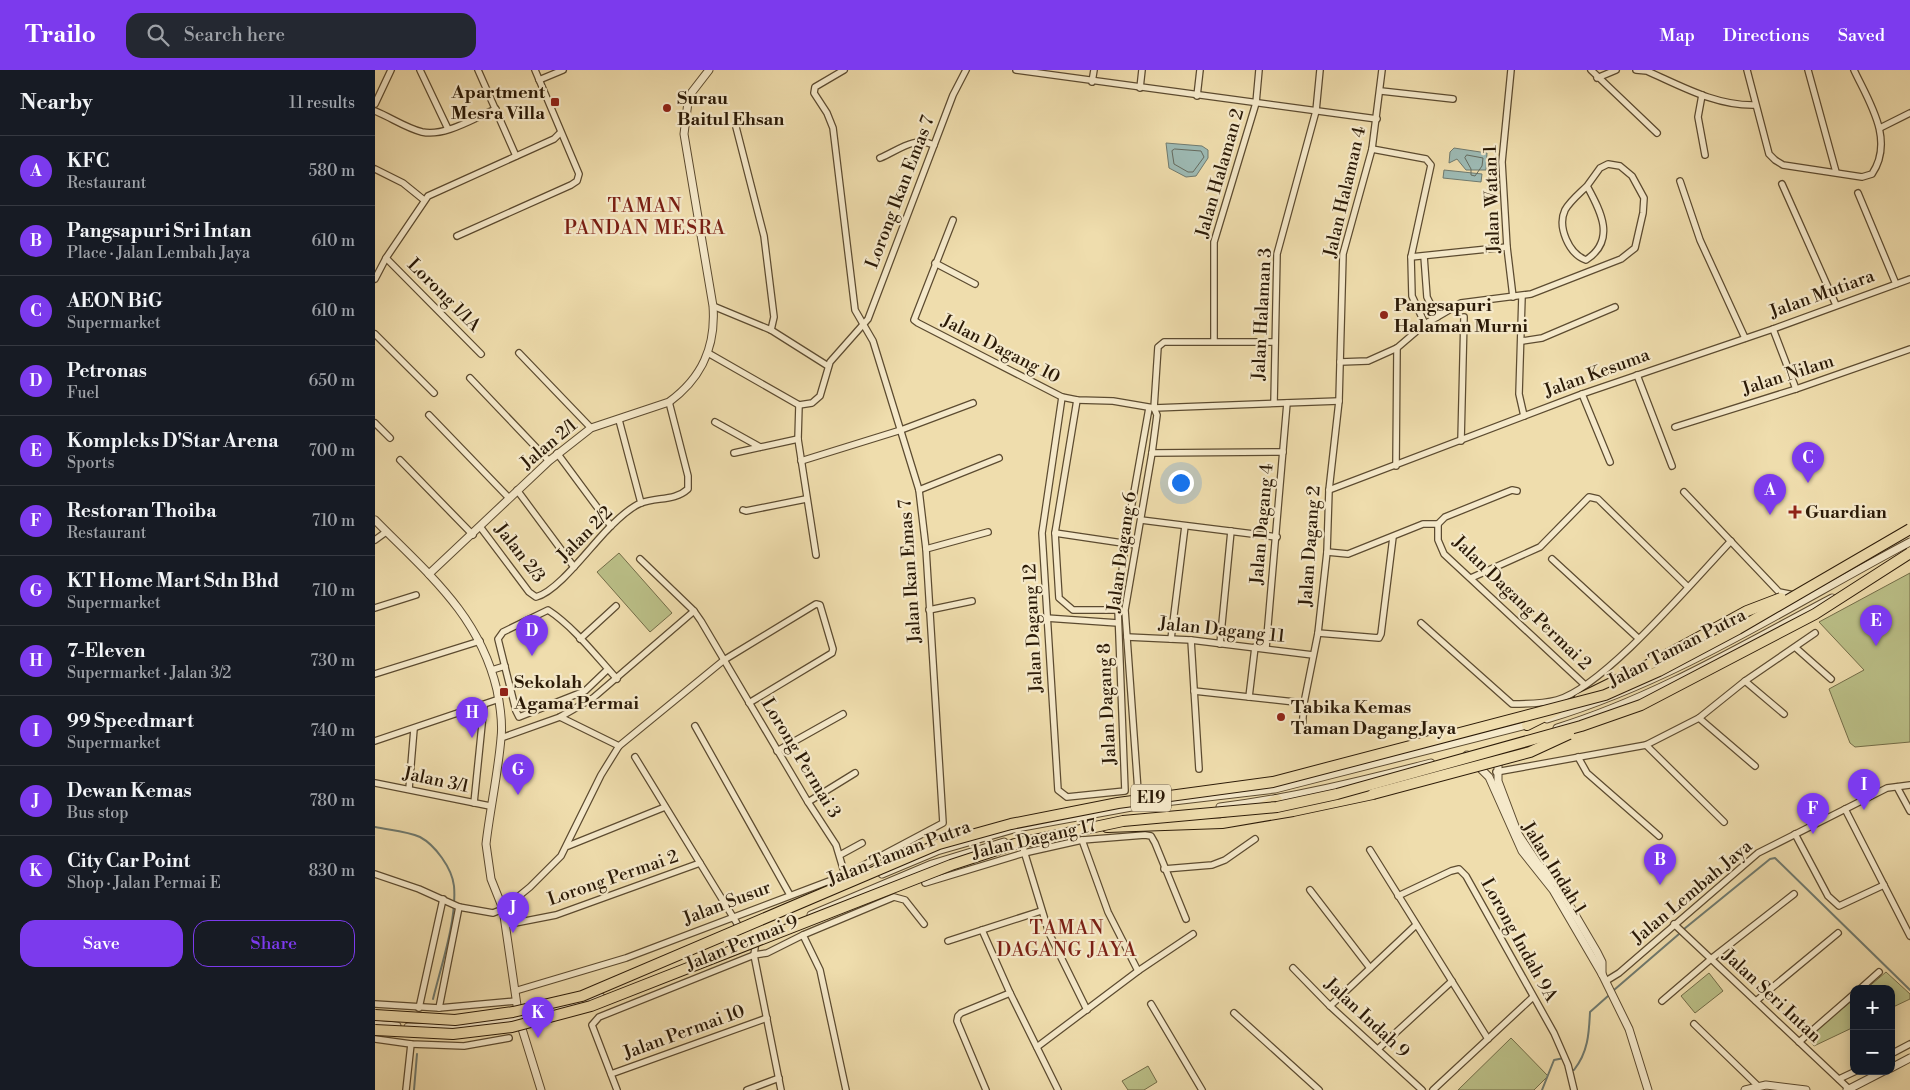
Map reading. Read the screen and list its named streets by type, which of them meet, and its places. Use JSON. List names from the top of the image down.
{
  "streets": {
    "highway": ["E19"],
    "street": [
      "Jalan Halaman 2",
      "Lorong Ikan Emas 7",
      "Jalan Halaman 4",
      "Jalan Watan 1",
      "Jalan Mutiara",
      "Lorong 1/1A",
      "Jalan Halaman 3",
      "Jalan Dagang 10",
      "Jalan Kesuma",
      "Jalan Nilam",
      "Jalan 2/1",
      "Jalan Dagang 4",
      "Jalan 2/2",
      "Jalan Dagang 2",
      "Jalan Dagang 6",
      "Jalan 2/3",
      "Jalan Ikan Emas 7",
      "Jalan Dagang Permai 2",
      "Jalan Dagang 12",
      "Jalan Dagang 11",
      "Jalan Taman Putra",
      "Jalan Dagang 8",
      "Lorong Permai 3",
      "Jalan 3/1",
      "Jalan Dagang 17",
      "Jalan Indah 1",
      "Lorong Permai 2",
      "Jalan Lembah Jaya",
      "Jalan Susur",
      "Lorong Indah 9A",
      "Jalan Permai 9",
      "Jalan Seri Intan",
      "Jalan Indah 9",
      "Jalan Permai 10"
    ]
  },
  "crossings": [
    ["Lorong Ikan Emas 7", "Jalan Ikan Emas 7"],
    ["Jalan Halaman 4", "Jalan Dagang 2"],
    ["Jalan Mutiara", "Jalan Kesuma"],
    ["Jalan Halaman 3", "Jalan Dagang 10"],
    ["Jalan Dagang 10", "Jalan Dagang 4"],
    ["Jalan Dagang 10", "Jalan Dagang 2"],
    ["Jalan Dagang 10", "Jalan Dagang 6"],
    ["Jalan Dagang 10", "Jalan Dagang 12"],
    ["Jalan Dagang 10", "Jalan Dagang 8"],
    ["Jalan Kesuma", "Jalan Dagang 2"],
    ["Jalan 2/1", "Jalan 2/2"],
    ["Jalan 2/1", "Jalan 2/3"],
    ["Jalan Dagang 4", "Jalan Dagang 11"],
    ["Jalan 2/2", "Jalan 2/3"],
    ["Jalan Dagang 2", "Jalan Dagang 11"],
    ["Jalan Dagang 6", "Jalan Dagang 11"],
    ["Jalan Dagang 6", "Jalan Dagang 8"],
    ["Jalan Ikan Emas 7", "Jalan Susur"],
    ["Jalan Dagang 12", "Jalan Dagang 8"],
    ["Jalan Taman Putra", "E19"],
    ["Jalan Taman Putra", "Jalan Indah 1"],
    ["Lorong Permai 3", "Jalan Susur"],
    ["Jalan Indah 1", "Jalan Lembah Jaya"],
    ["Jalan Lembah Jaya", "Jalan Seri Intan"],
    ["Jalan Permai 9", "Jalan Permai 10"]
  ],
  "districts": ["TAMAN PANDAN MESRA", "TAMAN DAGANG JAYA"],
  "places": {
    "transit": ["Apartment Mesra Villa", "Sekolah Agama Permai"],
    "other": ["Surau Baitul Ehsan", "Pangsapuri Halaman Murni", "Tabika Kemas Taman Dagang Jaya"],
    "health": ["Guardian"]
  },
  "page": {
    "header": "Trailo",
    "search": "Search here",
    "nav": ["Map", "Directions", "Saved"],
    "heading": ["Nearby", "11 results"],
    "list": [
      {
        "mark": "A",
        "name": "KFC",
        "note": "Restaurant",
        "value": "580 m"
      },
      {
        "mark": "B",
        "name": "Pangsapuri Sri Intan",
        "note": "Place · Jalan Lembah Jaya",
        "value": "610 m"
      },
      {
        "mark": "C",
        "name": "AEON BiG",
        "note": "Supermarket",
        "value": "610 m"
      },
      {
        "mark": "D",
        "name": "Petronas",
        "note": "Fuel",
        "value": "650 m"
      },
      {
        "mark": "E",
        "name": "Kompleks D'Star Arena",
        "note": "Sports",
        "value": "700 m"
      },
      {
        "mark": "F",
        "name": "Restoran Thoiba",
        "note": "Restaurant",
        "value": "710 m"
      },
      {
        "mark": "G",
        "name": "KT Home Mart Sdn Bhd",
        "note": "Supermarket",
        "value": "710 m"
      },
      {
        "mark": "H",
        "name": "7-Eleven",
        "note": "Supermarket · Jalan 3/2",
        "value": "730 m"
      },
      {
        "mark": "I",
        "name": "99 Speedmart",
        "note": "Supermarket",
        "value": "740 m"
      },
      {
        "mark": "J",
        "name": "Dewan Kemas",
        "note": "Bus stop",
        "value": "780 m"
      },
      {
        "mark": "K",
        "name": "City Car Point",
        "note": "Shop · Jalan Permai E",
        "value": "830 m"
      }
    ],
    "pins": [
      "C",
      "A",
      "E",
      "D",
      "H",
      "G",
      "I",
      "F",
      "B",
      "J",
      "K"
    ],
    "buttons": ["Save", "Share"],
    "map_buttons": ["+", "−"]
  }
}
